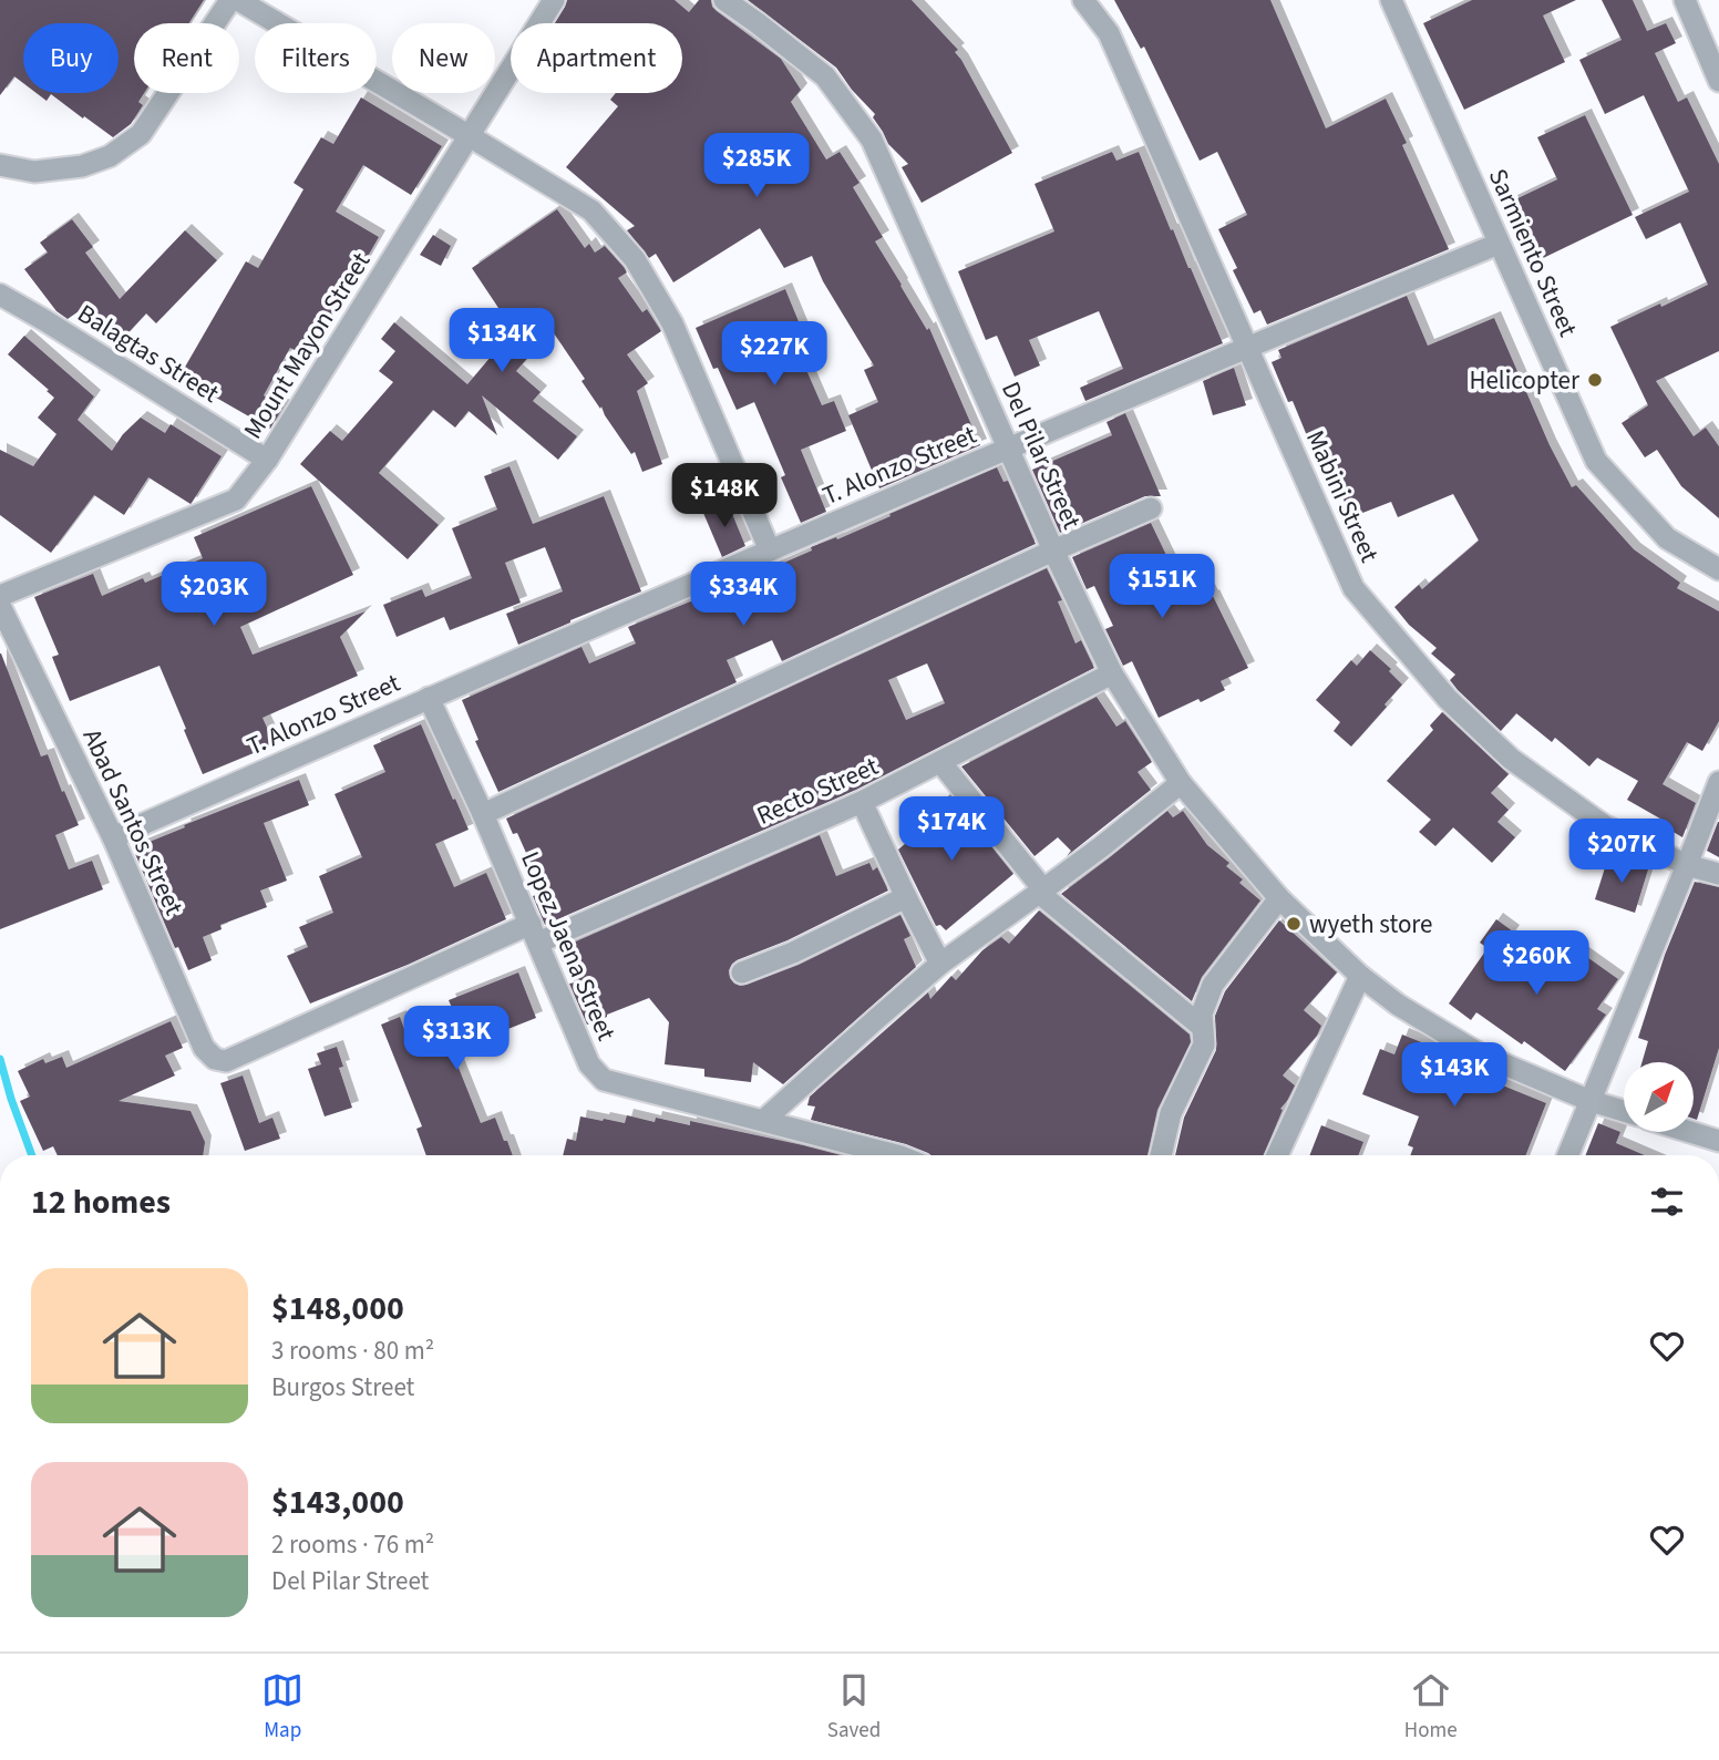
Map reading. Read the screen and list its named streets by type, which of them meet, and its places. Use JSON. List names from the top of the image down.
{
  "streets": {
    "street": [
      "Sarmiento Street",
      "Mount Mayon Street",
      "Balagtas Street",
      "Del Pilar Street",
      "T. Alonzo Street",
      "Mabini Street",
      "Recto Street",
      "Abad Santos Street",
      "Lopez Jaena Street"
    ]
  },
  "crossings": [
    ["Sarmiento Street", "T. Alonzo Street"],
    ["Mount Mayon Street", "Balagtas Street"],
    ["Del Pilar Street", "T. Alonzo Street"],
    ["Del Pilar Street", "Recto Street"],
    ["T. Alonzo Street", "Mabini Street"],
    ["T. Alonzo Street", "Abad Santos Street"],
    ["T. Alonzo Street", "Lopez Jaena Street"],
    ["Recto Street", "Abad Santos Street"],
    ["Recto Street", "Lopez Jaena Street"]
  ],
  "places": ["Helicopter", "wyeth store"],
  "north": "top right",
  "page": {
    "chip": [
      "Buy",
      "Rent",
      "Filters",
      "New",
      "Apartment"
    ],
    "price": [
      "$285K",
      "$134K",
      "$227K",
      "$148K",
      "$151K",
      "$203K",
      "$334K",
      "$174K",
      "$207K",
      "$260K",
      "$313K",
      "$143K"
    ],
    "heading": "12 homes",
    "list": [
      {
        "name": "$148,000",
        "note": "3 rooms · 80 m² · Burgos Street"
      },
      {
        "name": "$143,000",
        "note": "2 rooms · 76 m² · Del Pilar Street"
      }
    ],
    "tabs": ["Map", "Saved", "Home"]
  }
}
